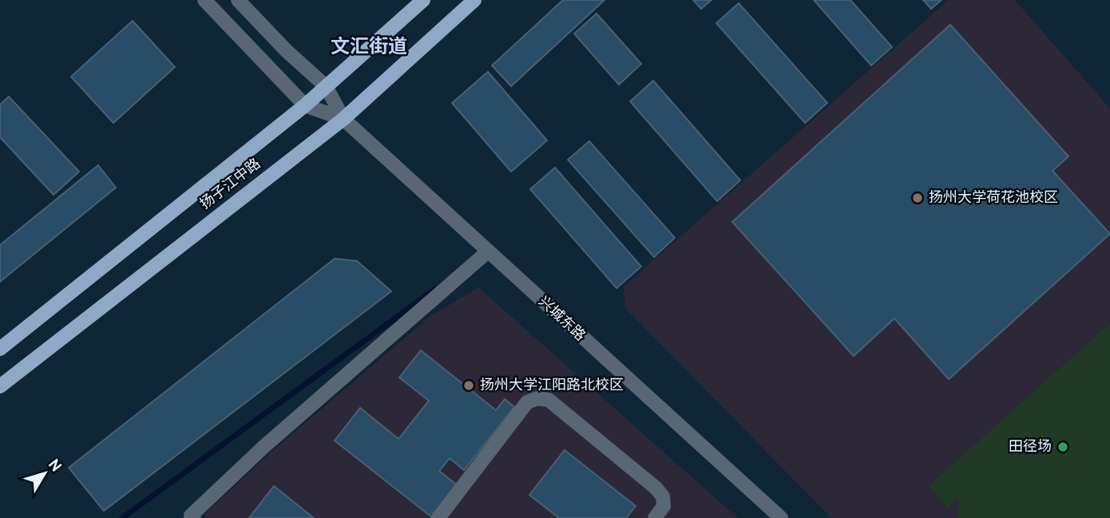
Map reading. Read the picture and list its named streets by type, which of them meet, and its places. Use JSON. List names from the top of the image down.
{
  "streets": {
    "main road": ["扬子江中路"],
    "street": ["兴城东路"]
  },
  "crossings": [
    ["扬子江中路", "兴城东路"]
  ],
  "districts": ["文汇街道"],
  "places": ["扬州大学荷花池校区", "扬州大学江阳路北校区", "田径场"],
  "north": "top right"
}
